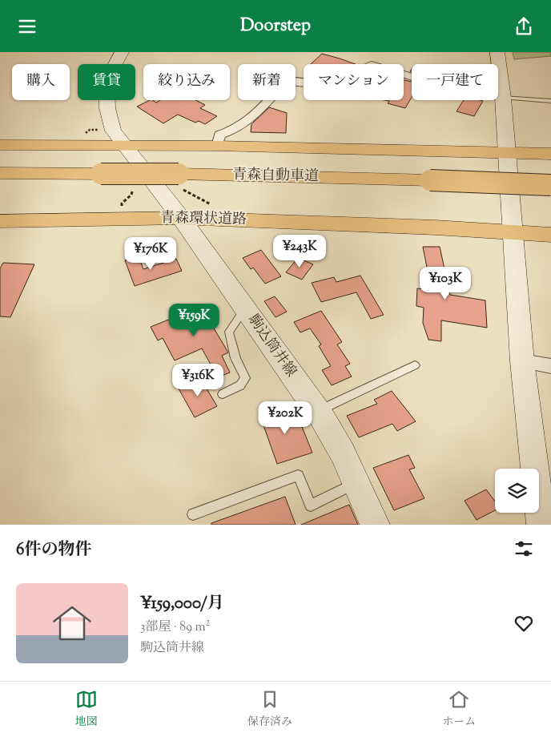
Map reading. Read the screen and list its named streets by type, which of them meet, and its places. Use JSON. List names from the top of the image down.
{
  "streets": {
    "highway": ["青森自動車道", "青森環状道路"],
    "main road": ["駒込筒井線"]
  },
  "crossings": [
    ["青森環状道路", "駒込筒井線"]
  ],
  "page": {
    "header": "Doorstep",
    "chip": [
      "購入",
      "賃貸",
      "絞り込み",
      "新着",
      "マンション",
      "一戸建て"
    ],
    "price": [
      "¥243K",
      "¥176K",
      "¥103K",
      "¥159K",
      "¥316K",
      "¥202K"
    ],
    "heading": "6件の物件",
    "list": [
      {
        "name": "¥159,000/月",
        "note": "3部屋 · 89 m² · 駒込筒井線"
      }
    ],
    "tabs": ["地図", "保存済み", "ホーム"]
  }
}
